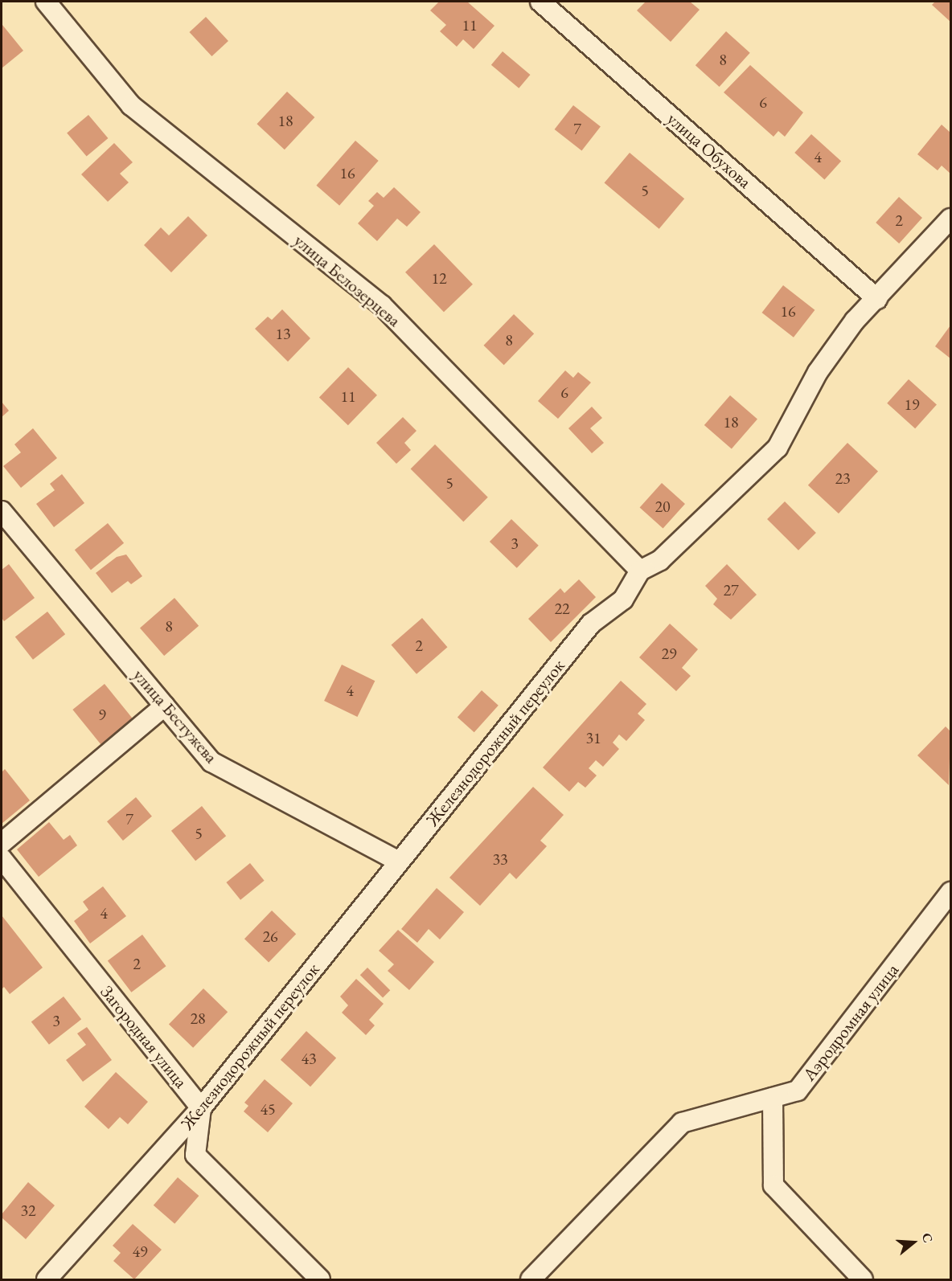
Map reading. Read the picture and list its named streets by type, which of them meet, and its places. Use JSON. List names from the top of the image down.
{
  "streets": {
    "street": [
      "улица Обухова",
      "улица Белозерцева",
      "улица Бестужева",
      "Железнодорожный переулок",
      "Аэродромная улица",
      "Загородная улица"
    ]
  },
  "crossings": [
    ["улица Белозерцева", "Железнодорожный переулок"],
    ["улица Бестужева", "Железнодорожный переулок"],
    ["Железнодорожный переулок", "Загородная улица"]
  ],
  "house_numbers": [
    "11",
    "8",
    "6",
    "18",
    "7",
    "4",
    "16",
    "5",
    "2",
    "12",
    "16",
    "13",
    "8",
    "6",
    "11",
    "19",
    "18",
    "23",
    "5",
    "20",
    "3",
    "27",
    "22",
    "8",
    "2",
    "29",
    "4",
    "9",
    "31",
    "7",
    "5",
    "33",
    "4",
    "26",
    "2",
    "28",
    "3",
    "43",
    "45",
    "32",
    "49"
  ],
  "north": "right"
}
